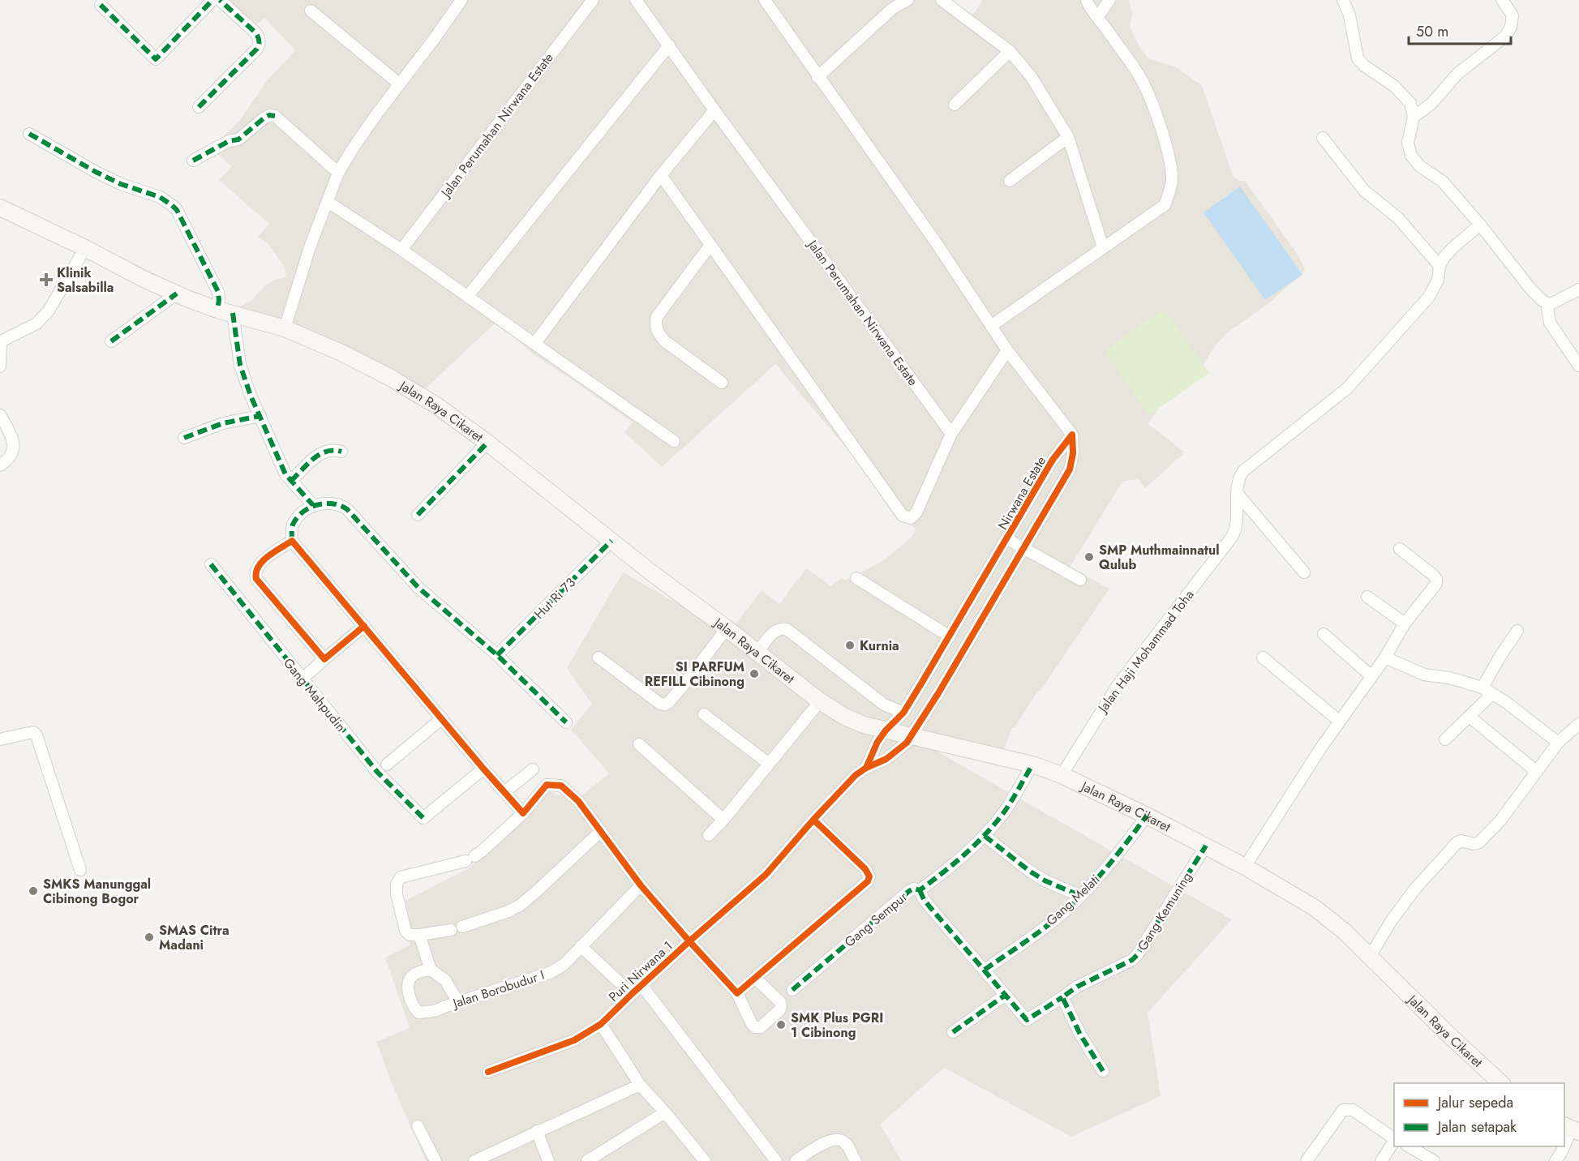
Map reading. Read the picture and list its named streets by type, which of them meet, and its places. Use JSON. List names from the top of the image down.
{
  "streets": {
    "main road": ["Jalan Raya Cikaret"],
    "street": [
      "Jalan Perumahan Nirwana Estate",
      "Nirwana Estate",
      "Hut Ri 73",
      "Jalan Haji Mohammad Toha",
      "Gang Mahpudin",
      "Gang Melati",
      "Gang Kemuning",
      "Gang Sempur",
      "Puri Nirwana 1",
      "Jalan Borobudur I"
    ]
  },
  "crossings": [
    ["Jalan Raya Cikaret", "Nirwana Estate"],
    ["Jalan Raya Cikaret", "Hut Ri 73"],
    ["Jalan Raya Cikaret", "Jalan Haji Mohammad Toha"],
    ["Jalan Raya Cikaret", "Gang Melati"],
    ["Jalan Raya Cikaret", "Gang Kemuning"],
    ["Jalan Raya Cikaret", "Gang Sempur"],
    ["Jalan Raya Cikaret", "Puri Nirwana 1"],
    ["Nirwana Estate", "Puri Nirwana 1"]
  ],
  "places": {
    "health": ["Klinik Salsabilla"],
    "other": [
      "SMP Muthmainnatul Qulub",
      "Kurnia",
      "SI PARFUM REFILL Cibinong",
      "SMKS Manunggal Cibinong Bogor",
      "SMAS Citra Madani",
      "SMK Plus PGRI 1 Cibinong"
    ]
  },
  "legend": ["Jalur sepeda", "Jalan setapak"],
  "scale_bar": "50 m"
}
